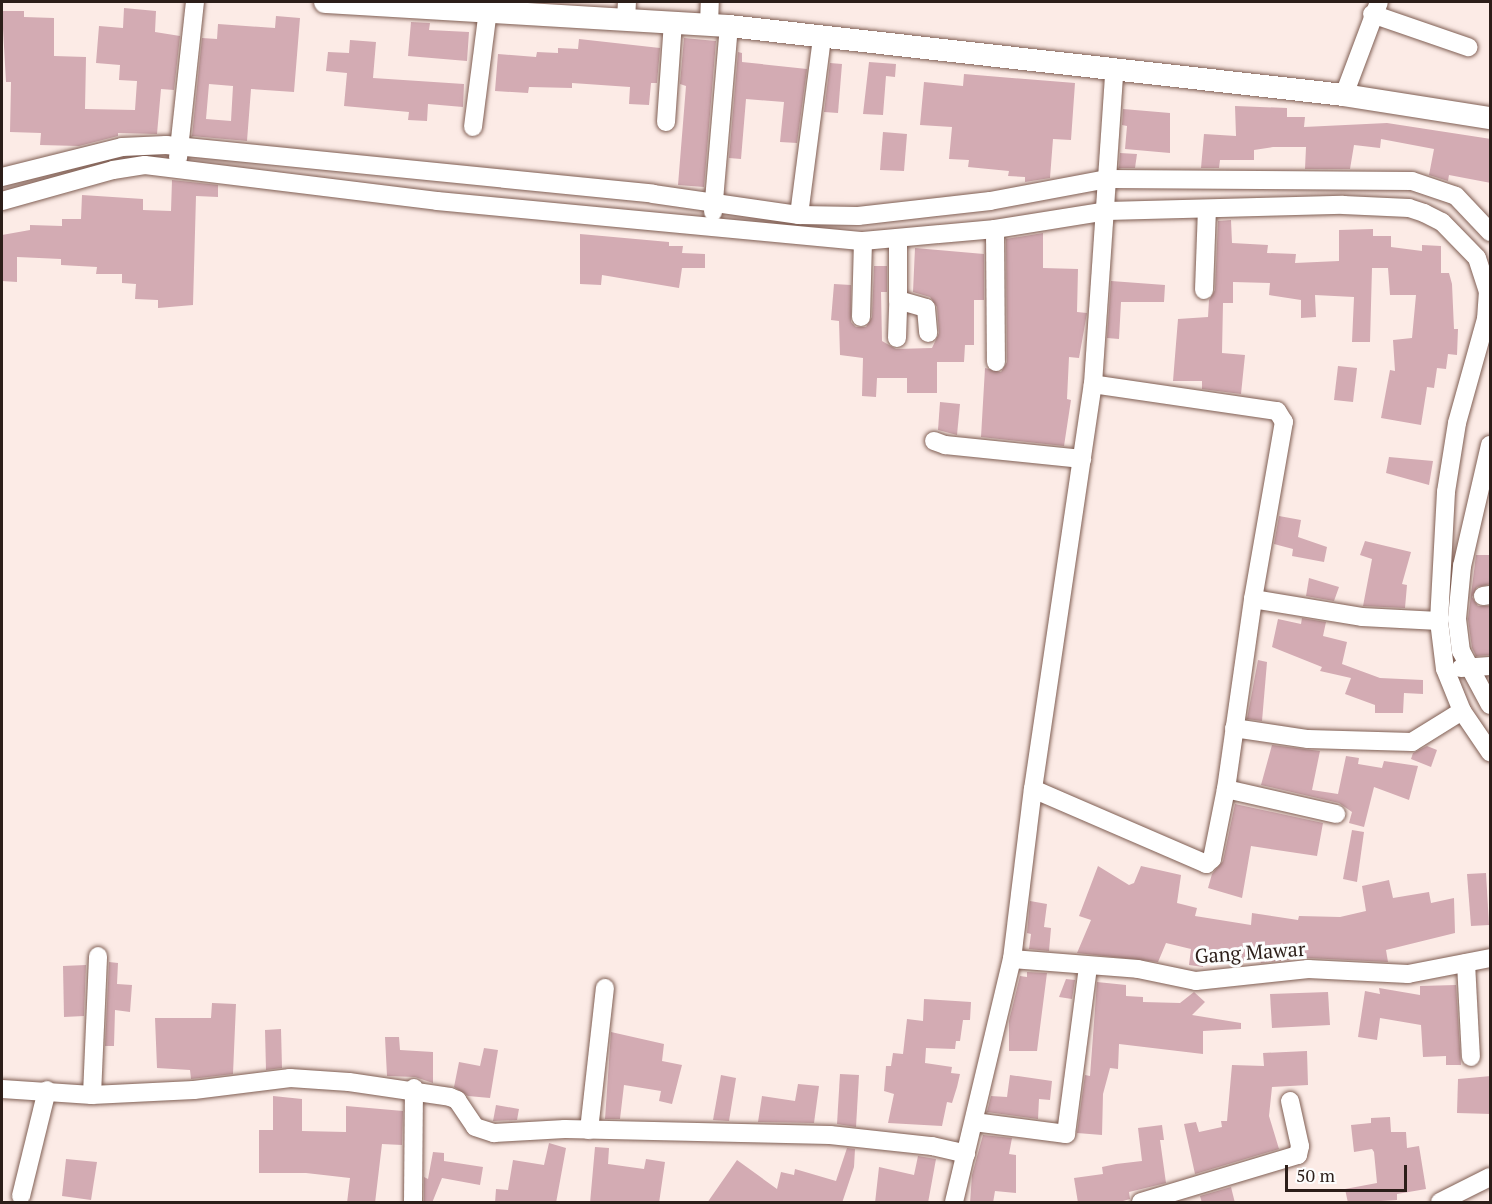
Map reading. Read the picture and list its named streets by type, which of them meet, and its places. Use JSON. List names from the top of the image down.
{
  "streets": {
    "street": ["Gang Mawar"]
  },
  "scale_bar": "50 m"
}
